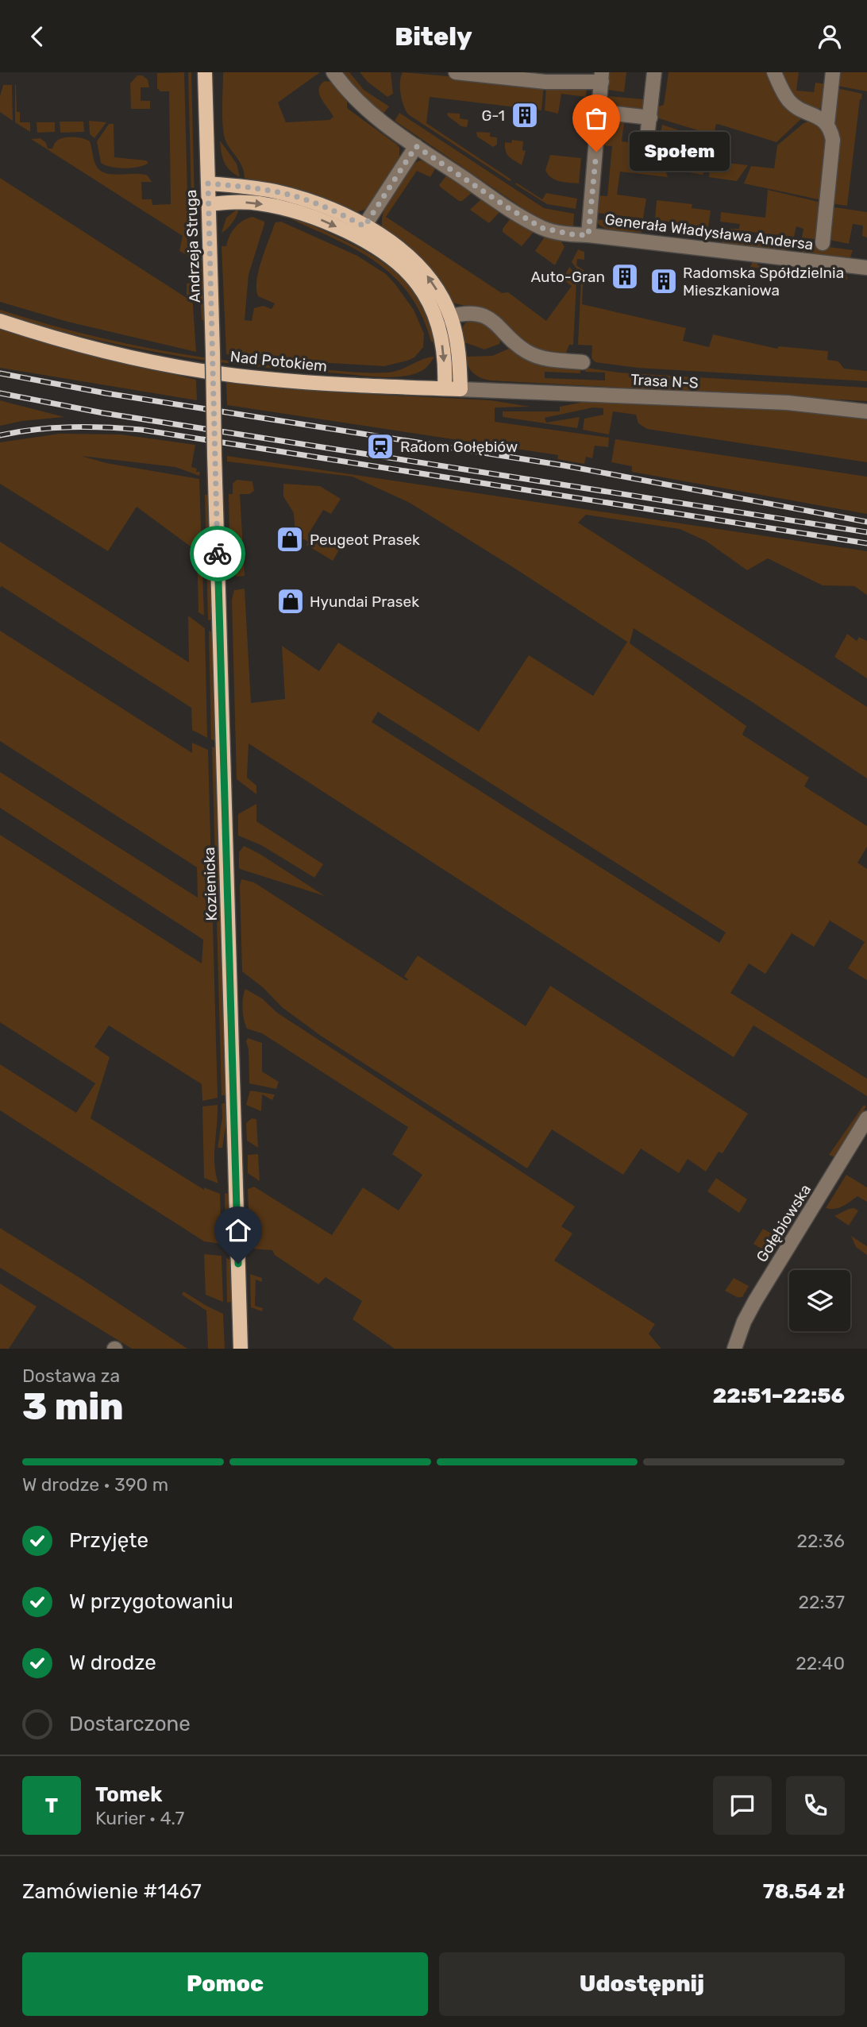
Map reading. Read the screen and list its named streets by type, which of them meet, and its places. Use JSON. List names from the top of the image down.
{
  "streets": {
    "main road": ["Andrzeja Struga", "Nad Potokiem", "Kozienicka"],
    "street": ["Generała Władysława Andersa", "Trasa N-S", "Gołębiowska"]
  },
  "crossings": [
    ["Andrzeja Struga", "Kozienicka"],
    ["Nad Potokiem", "Trasa N-S"]
  ],
  "places": {
    "building": ["G-1", "Auto-Gran", "Radomska Spółdzielnia Mieszkaniowa"],
    "other": ["Społem"],
    "station": ["Radom Gołębiów"],
    "shop": ["Peugeot Prasek", "Hyundai Prasek"]
  },
  "page": {
    "header": "Bitely",
    "bubble": "Społem",
    "heading": ["3 min", "Dostawa za", "22:51–22:56"],
    "panel": [
      "Tomek",
      "Kurier · 4.7",
      "Zamówienie #1467",
      "78.54 zł"
    ],
    "bar": "W drodze · 390 m",
    "list": [
      ["Przyjęte", "22:36"],
      ["W przygotowaniu", "22:37"],
      ["W drodze", "22:40"],
      "Dostarczone"
    ],
    "round": "T",
    "buttons": ["Pomoc", "Udostępnij"]
  }
}
